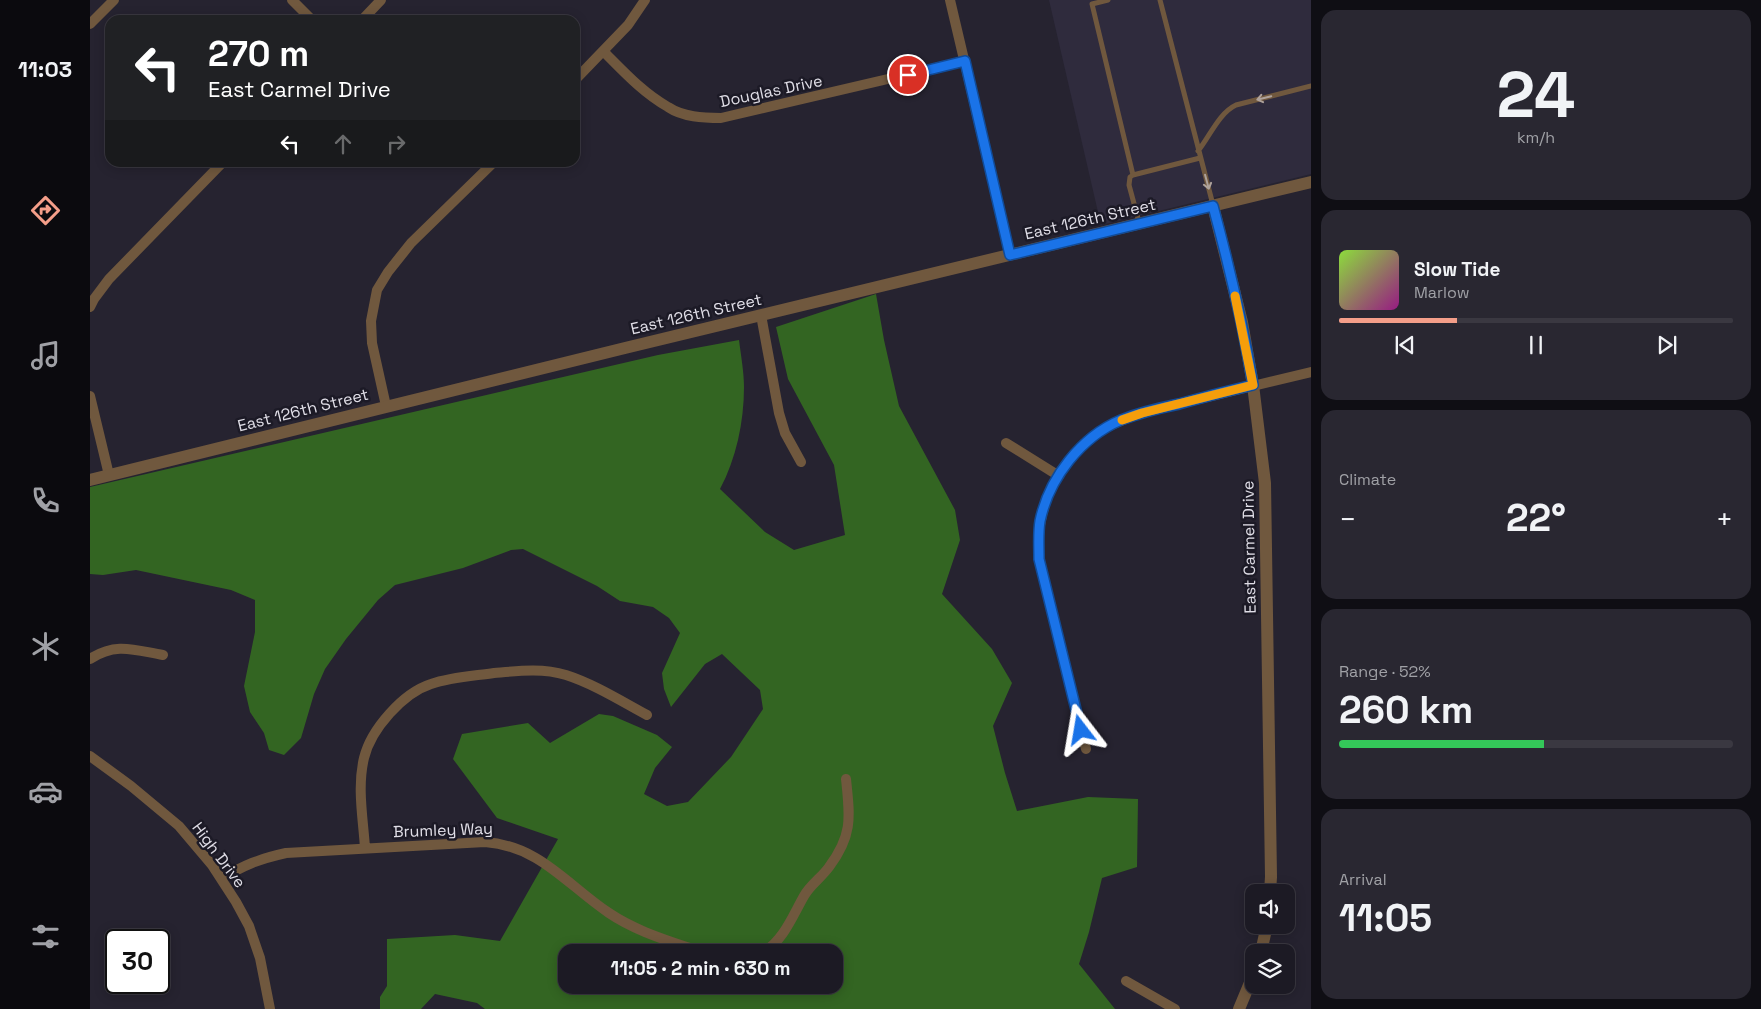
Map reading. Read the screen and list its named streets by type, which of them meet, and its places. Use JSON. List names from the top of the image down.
{
  "streets": {
    "street": [
      "Douglas Drive",
      "East 126th Street",
      "East Carmel Drive",
      "Brumley Way",
      "High Drive"
    ]
  },
  "crossings": [
    ["East 126th Street", "East Carmel Drive"],
    ["Brumley Way", "High Drive"]
  ],
  "page": {
    "tabs": "11:03",
    "tile": [
      ["24", "km/h"],
      "Climate",
      ["Range · 52%", "260 km"],
      ["Arrival", "11:05"]
    ],
    "turn": ["270 m", "East Carmel Drive"],
    "song": ["Slow Tide", "Marlow"],
    "heat": ["−", "22°", "+"],
    "limit": "30",
    "trip": "11:05 · 2 min · 630 m"
  }
}
